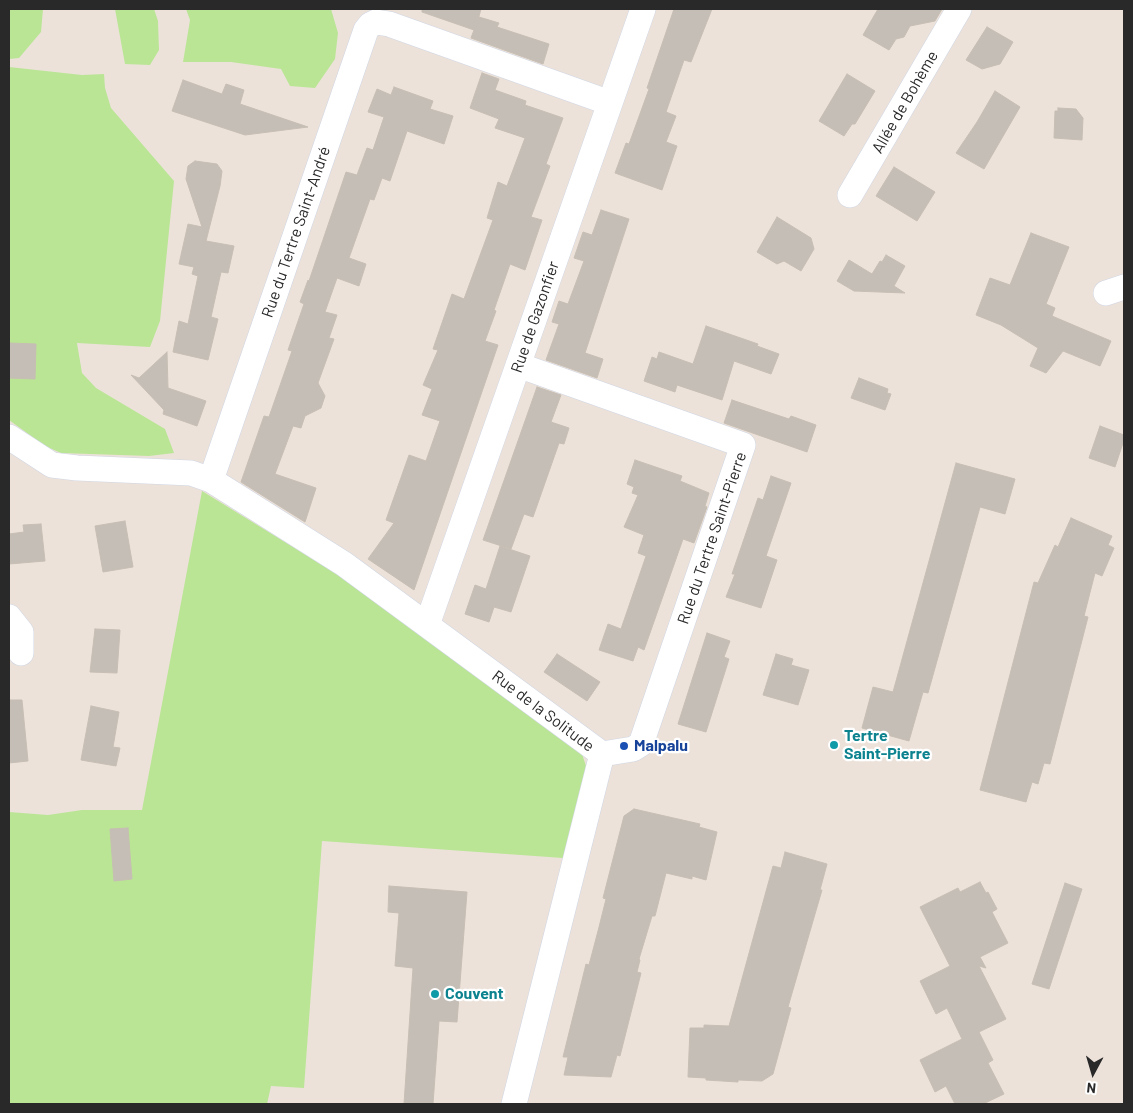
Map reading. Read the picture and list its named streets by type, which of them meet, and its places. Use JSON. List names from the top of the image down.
{
  "streets": {
    "street": [
      "Allée de Bohème",
      "Rue du Tertre Saint-André",
      "Rue de Gazonfier",
      "Rue du Tertre Saint-Pierre",
      "Rue de la Solitude"
    ]
  },
  "crossings": [
    ["Rue du Tertre Saint-André", "Rue de Gazonfier"],
    ["Rue du Tertre Saint-André", "Rue de la Solitude"],
    ["Rue de Gazonfier", "Rue du Tertre Saint-Pierre"],
    ["Rue de Gazonfier", "Rue de la Solitude"],
    ["Rue du Tertre Saint-Pierre", "Rue de la Solitude"]
  ],
  "places": ["Tertre Saint-Pierre", "Malpalu", "Couvent"],
  "north": "bottom"
}
